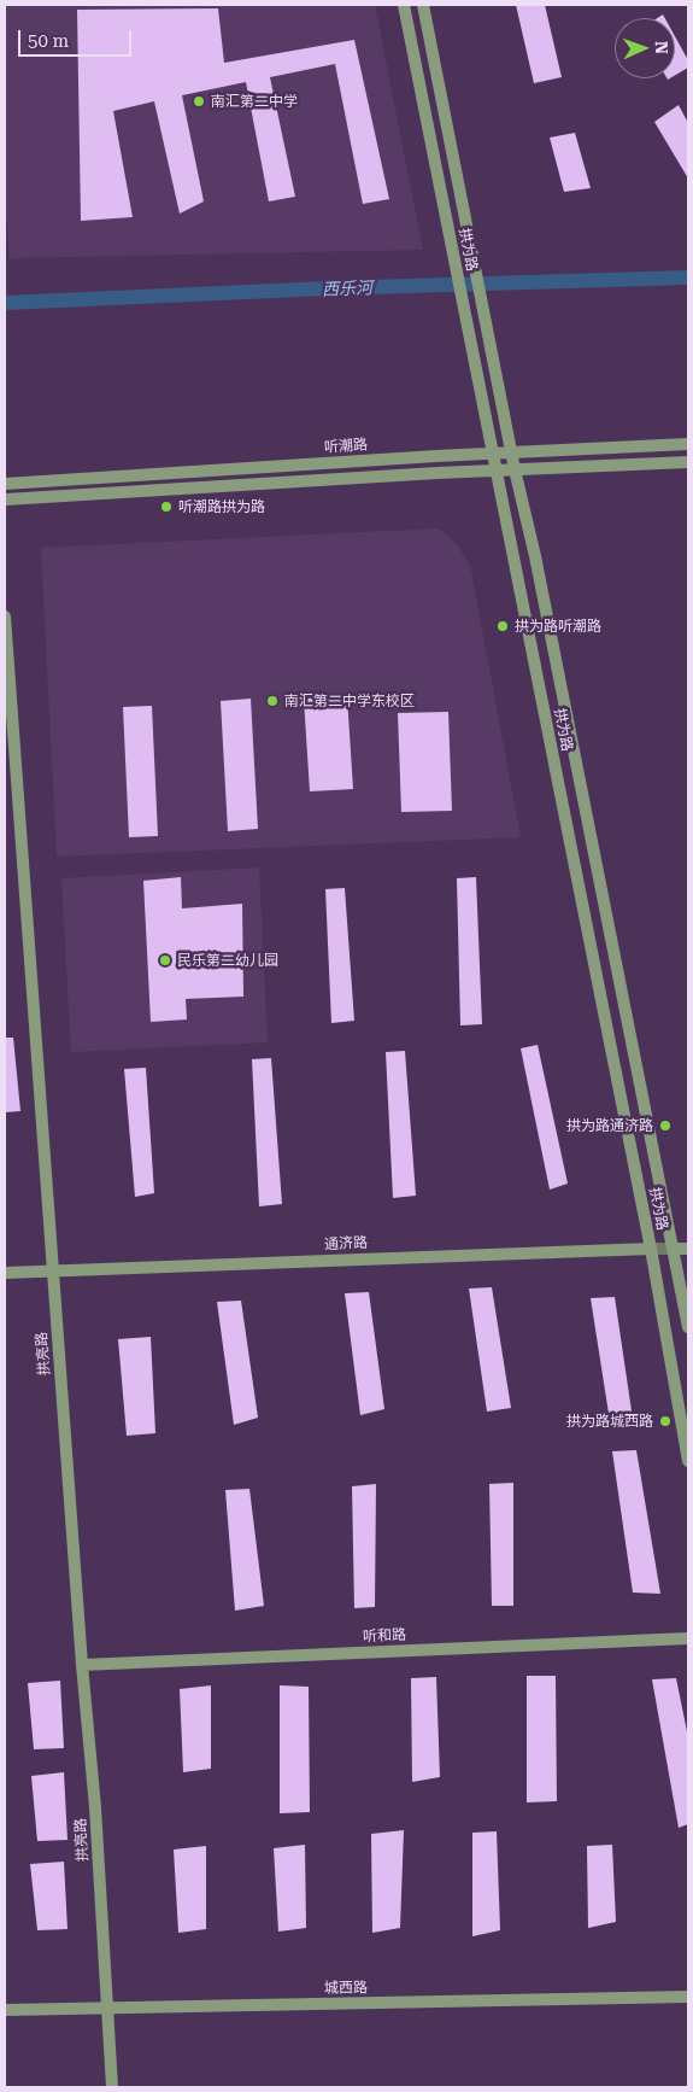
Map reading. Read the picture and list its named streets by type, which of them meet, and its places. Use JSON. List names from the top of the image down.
{
  "streets": {
    "main road": [
      "拱为路",
      "听潮路",
      "通济路",
      "拱亮路",
      "听和路",
      "城西路"
    ]
  },
  "crossings": [
    ["拱为路", "听潮路"],
    ["拱为路", "通济路"],
    ["通济路", "拱亮路"],
    ["拱亮路", "听和路"],
    ["拱亮路", "城西路"]
  ],
  "water": ["西乐河"],
  "places": [
    "南汇第二中学",
    "听潮路拱为路",
    "拱为路听潮路",
    "南汇第二中学东校区",
    "民乐第二幼儿园",
    "拱为路通济路",
    "拱为路城西路"
  ],
  "scale_bar": "50 m",
  "north": "right"
}
